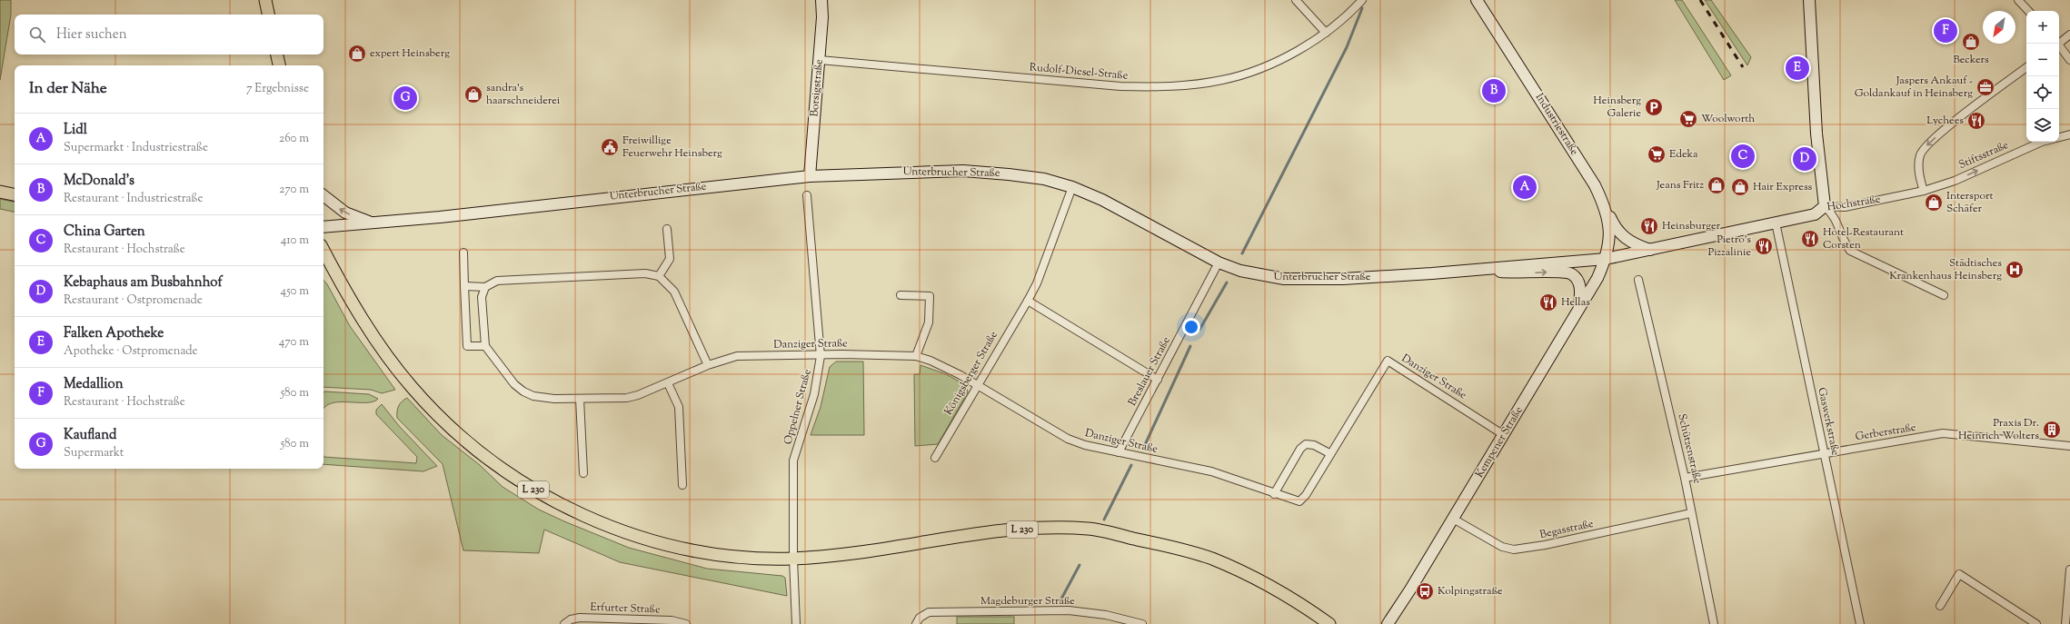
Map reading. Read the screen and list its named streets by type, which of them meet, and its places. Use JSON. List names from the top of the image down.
{
  "streets": {
    "main road": ["L 230"],
    "street": [
      "Rudolf-Diesel-Straße",
      "Borsigstraße",
      "Industriestraße",
      "Stiftsstraße",
      "Unterbrucher Straße",
      "Hochstraße",
      "Danziger Straße",
      "Breslauer Straße",
      "Königsberger Straße",
      "Oppelner Straße",
      "Gaswerkstraße",
      "Gerberstraße",
      "Kempener Straße",
      "Schützenstraße",
      "Begasstraße",
      "Magdeburger Straße",
      "Erfurter Straße"
    ]
  },
  "crossings": [
    ["Rudolf-Diesel-Straße", "Borsigstraße"],
    ["Borsigstraße", "Unterbrucher Straße"],
    ["Industriestraße", "Unterbrucher Straße"],
    ["Industriestraße", "Hochstraße"],
    ["Industriestraße", "Kempener Straße"],
    ["Stiftsstraße", "Hochstraße"],
    ["Unterbrucher Straße", "Hochstraße"],
    ["Unterbrucher Straße", "Breslauer Straße"],
    ["Unterbrucher Straße", "Königsberger Straße"],
    ["Unterbrucher Straße", "Kempener Straße"],
    ["Hochstraße", "Gaswerkstraße"],
    ["Hochstraße", "Kempener Straße"],
    ["Danziger Straße", "Breslauer Straße"],
    ["Danziger Straße", "Königsberger Straße"],
    ["Danziger Straße", "Oppelner Straße"],
    ["Danziger Straße", "Kempener Straße"],
    ["Oppelner Straße", "L 230"],
    ["Gaswerkstraße", "Gerberstraße"],
    ["Gerberstraße", "Schützenstraße"],
    ["Kempener Straße", "Begasstraße"],
    ["Schützenstraße", "Begasstraße"]
  ],
  "one_way": ["Stiftsstraße"],
  "places": {
    "shop": [
      "Beckers",
      "expert Heinsberg",
      "sandra's haarschneiderei",
      "Jeans Fritz",
      "Hair Express",
      "Intersport Schäfer"
    ],
    "office": ["Jaspers Ankauf - Goldankauf in Heinsberg"],
    "parking": ["Heinsberg Galerie"],
    "supermarket": ["Woolworth", "Edeka"],
    "restaurant": [
      "Lychees",
      "Heinsburger",
      "Hotel-Restaurant Corsten",
      "Pietro's Pizzalinie",
      "Hellas"
    ],
    "public building": ["Freiwillige Feuerwehr Heinsberg"],
    "hospital": ["Städtisches Krankenhaus Heinsberg"],
    "building": ["Praxis Dr. Heinrich Wolters"],
    "bus stop": ["Kolpingstraße"]
  },
  "north": "bottom left",
  "page": {
    "map_buttons": ["+", "−"],
    "search": "Hier suchen",
    "pins": [
      "F",
      "E",
      "B",
      "G",
      "C",
      "D",
      "A"
    ],
    "heading": ["In der Nähe", "7 Ergebnisse"],
    "list": [
      {
        "mark": "A",
        "name": "Lidl",
        "note": "Supermarkt · Industriestraße",
        "value": "260 m"
      },
      {
        "mark": "B",
        "name": "McDonald's",
        "note": "Restaurant · Industriestraße",
        "value": "270 m"
      },
      {
        "mark": "C",
        "name": "China Garten",
        "note": "Restaurant · Hochstraße",
        "value": "410 m"
      },
      {
        "mark": "D",
        "name": "Kebaphaus am Busbahnhof",
        "note": "Restaurant · Ostpromenade",
        "value": "450 m"
      },
      {
        "mark": "E",
        "name": "Falken Apotheke",
        "note": "Apotheke · Ostpromenade",
        "value": "470 m"
      },
      {
        "mark": "F",
        "name": "Medallion",
        "note": "Restaurant · Hochstraße",
        "value": "580 m"
      },
      {
        "mark": "G",
        "name": "Kaufland",
        "note": "Supermarkt",
        "value": "580 m"
      }
    ]
  }
}
